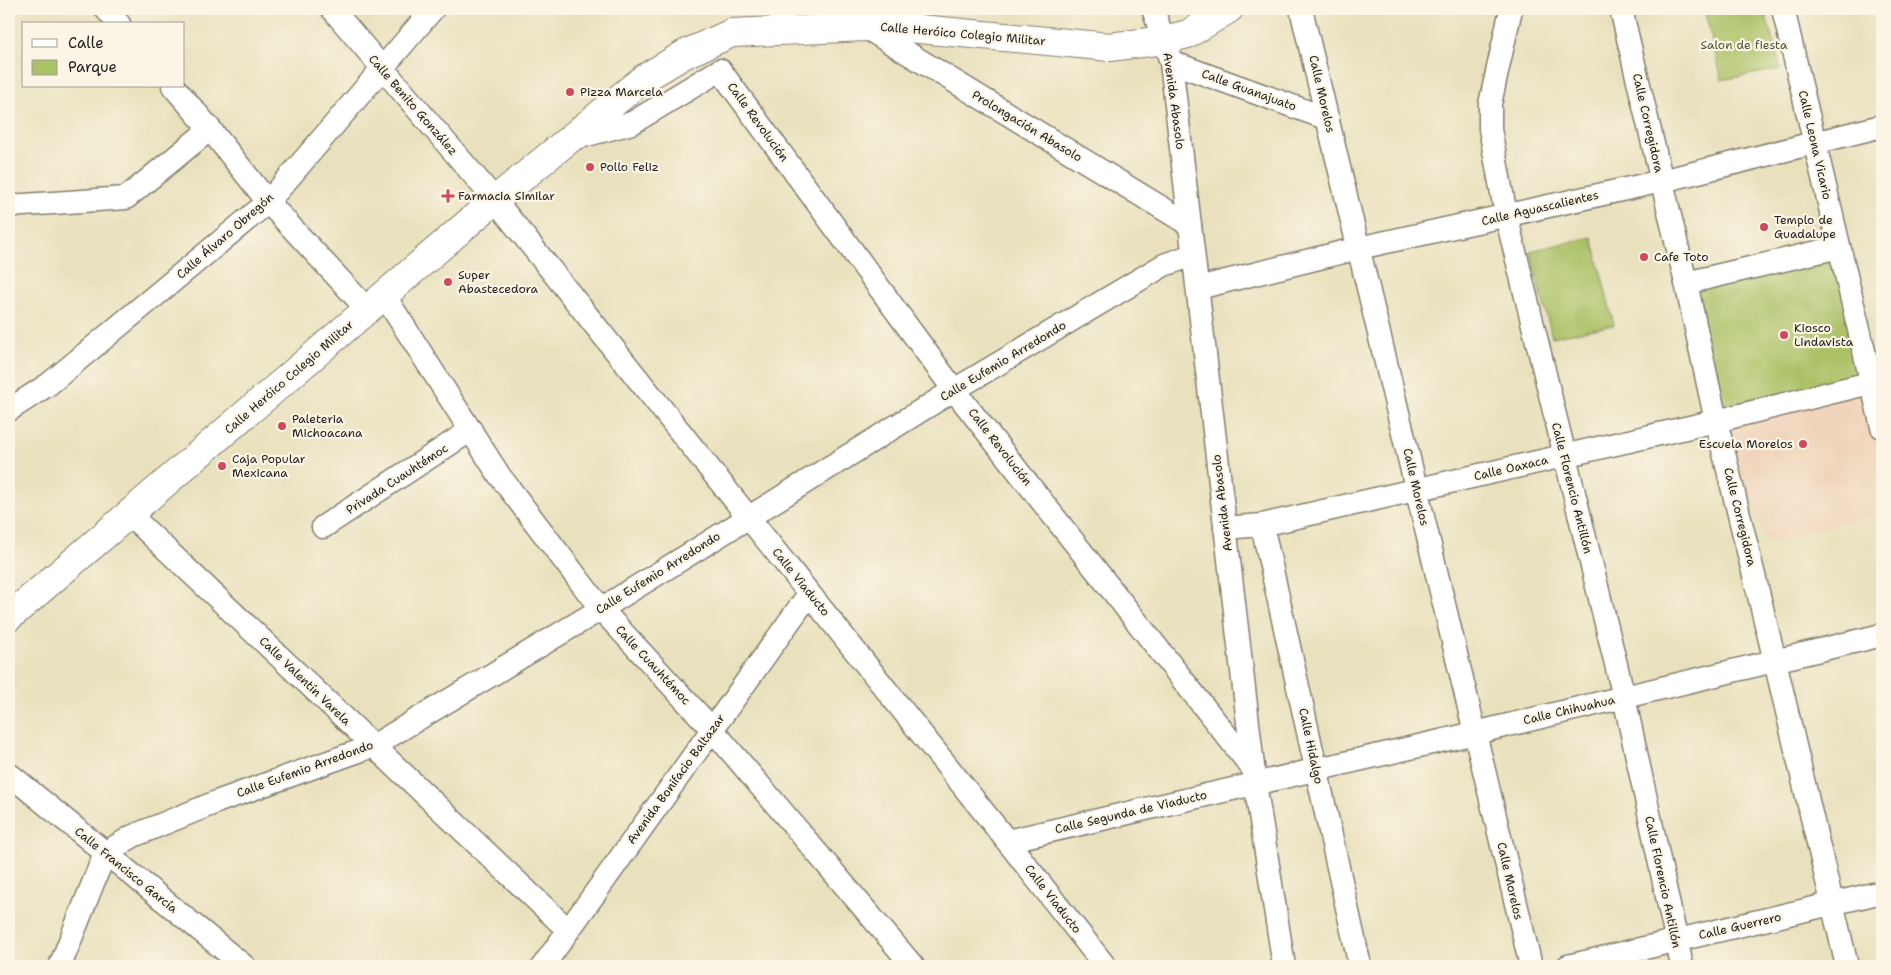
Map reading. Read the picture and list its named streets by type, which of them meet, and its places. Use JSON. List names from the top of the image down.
{
  "streets": {
    "main road": ["Calle Heróico Colegio Militar"],
    "street": [
      "Calle Guanajuato",
      "Calle Morelos",
      "Avenida Abasolo",
      "Calle Benito González",
      "Calle Revolución",
      "Calle Corregidora",
      "Prolongación Abasolo",
      "Calle Leona Vicario",
      "Calle Aguascalientes",
      "Calle Álvaro Obregón",
      "Calle Eufemio Arredondo",
      "Calle Oaxaca",
      "Privada Cuauhtémoc",
      "Calle Florencio Antillón",
      "Calle Viaducto",
      "Calle Cuauhtémoc",
      "Calle Valentín Varela",
      "Calle Chihuahua",
      "Calle Hidalgo",
      "Avenida Bonifacio Baltazar",
      "Calle Segunda de Viaducto",
      "Calle Francisco García",
      "Calle Guerrero"
    ]
  },
  "crossings": [
    ["Calle Heróico Colegio Militar", "Calle Guanajuato"],
    ["Calle Heróico Colegio Militar", "Avenida Abasolo"],
    ["Calle Heróico Colegio Militar", "Calle Benito González"],
    ["Calle Heróico Colegio Militar", "Calle Revolución"],
    ["Calle Heróico Colegio Militar", "Prolongación Abasolo"],
    ["Calle Heróico Colegio Militar", "Calle Viaducto"],
    ["Calle Heróico Colegio Militar", "Calle Cuauhtémoc"],
    ["Calle Heróico Colegio Militar", "Calle Valentín Varela"],
    ["Calle Guanajuato", "Calle Morelos"],
    ["Calle Guanajuato", "Avenida Abasolo"],
    ["Calle Morelos", "Calle Aguascalientes"],
    ["Calle Morelos", "Calle Oaxaca"],
    ["Calle Morelos", "Calle Chihuahua"],
    ["Avenida Abasolo", "Calle Revolución"],
    ["Avenida Abasolo", "Prolongación Abasolo"],
    ["Avenida Abasolo", "Calle Aguascalientes"],
    ["Avenida Abasolo", "Calle Eufemio Arredondo"],
    ["Avenida Abasolo", "Calle Oaxaca"],
    ["Avenida Abasolo", "Calle Chihuahua"],
    ["Avenida Abasolo", "Calle Segunda de Viaducto"],
    ["Calle Benito González", "Calle Álvaro Obregón"],
    ["Calle Benito González", "Calle Viaducto"],
    ["Calle Revolución", "Calle Eufemio Arredondo"],
    ["Calle Revolución", "Calle Chihuahua"],
    ["Calle Revolución", "Calle Segunda de Viaducto"],
    ["Calle Corregidora", "Calle Aguascalientes"],
    ["Calle Corregidora", "Calle Oaxaca"],
    ["Calle Corregidora", "Calle Chihuahua"],
    ["Calle Corregidora", "Calle Guerrero"],
    ["Calle Leona Vicario", "Calle Aguascalientes"],
    ["Calle Leona Vicario", "Calle Oaxaca"],
    ["Calle Aguascalientes", "Calle Florencio Antillón"],
    ["Calle Álvaro Obregón", "Calle Cuauhtémoc"],
    ["Calle Eufemio Arredondo", "Calle Viaducto"],
    ["Calle Eufemio Arredondo", "Calle Cuauhtémoc"],
    ["Calle Eufemio Arredondo", "Calle Valentín Varela"],
    ["Calle Eufemio Arredondo", "Calle Francisco García"],
    ["Calle Oaxaca", "Calle Florencio Antillón"],
    ["Calle Oaxaca", "Calle Hidalgo"],
    ["Privada Cuauhtémoc", "Calle Cuauhtémoc"],
    ["Calle Florencio Antillón", "Calle Chihuahua"],
    ["Calle Florencio Antillón", "Calle Guerrero"],
    ["Calle Viaducto", "Avenida Bonifacio Baltazar"],
    ["Calle Viaducto", "Calle Segunda de Viaducto"],
    ["Calle Cuauhtémoc", "Avenida Bonifacio Baltazar"],
    ["Calle Valentín Varela", "Avenida Bonifacio Baltazar"],
    ["Calle Chihuahua", "Calle Hidalgo"],
    ["Calle Chihuahua", "Calle Segunda de Viaducto"]
  ],
  "parks": ["Salon de fiesta"],
  "places": {
    "other": [
      "Pizza Marcela",
      "Pollo Feliz",
      "Templo de Guadalupe",
      "Cafe Toto",
      "Super Abastecedora",
      "Kiosco Lindavista",
      "Paleteria Michoacana",
      "Escuela Morelos",
      "Caja Popular Mexicana"
    ],
    "health": ["Farmacia Similar"]
  },
  "legend": ["Calle", "Parque"]
}
